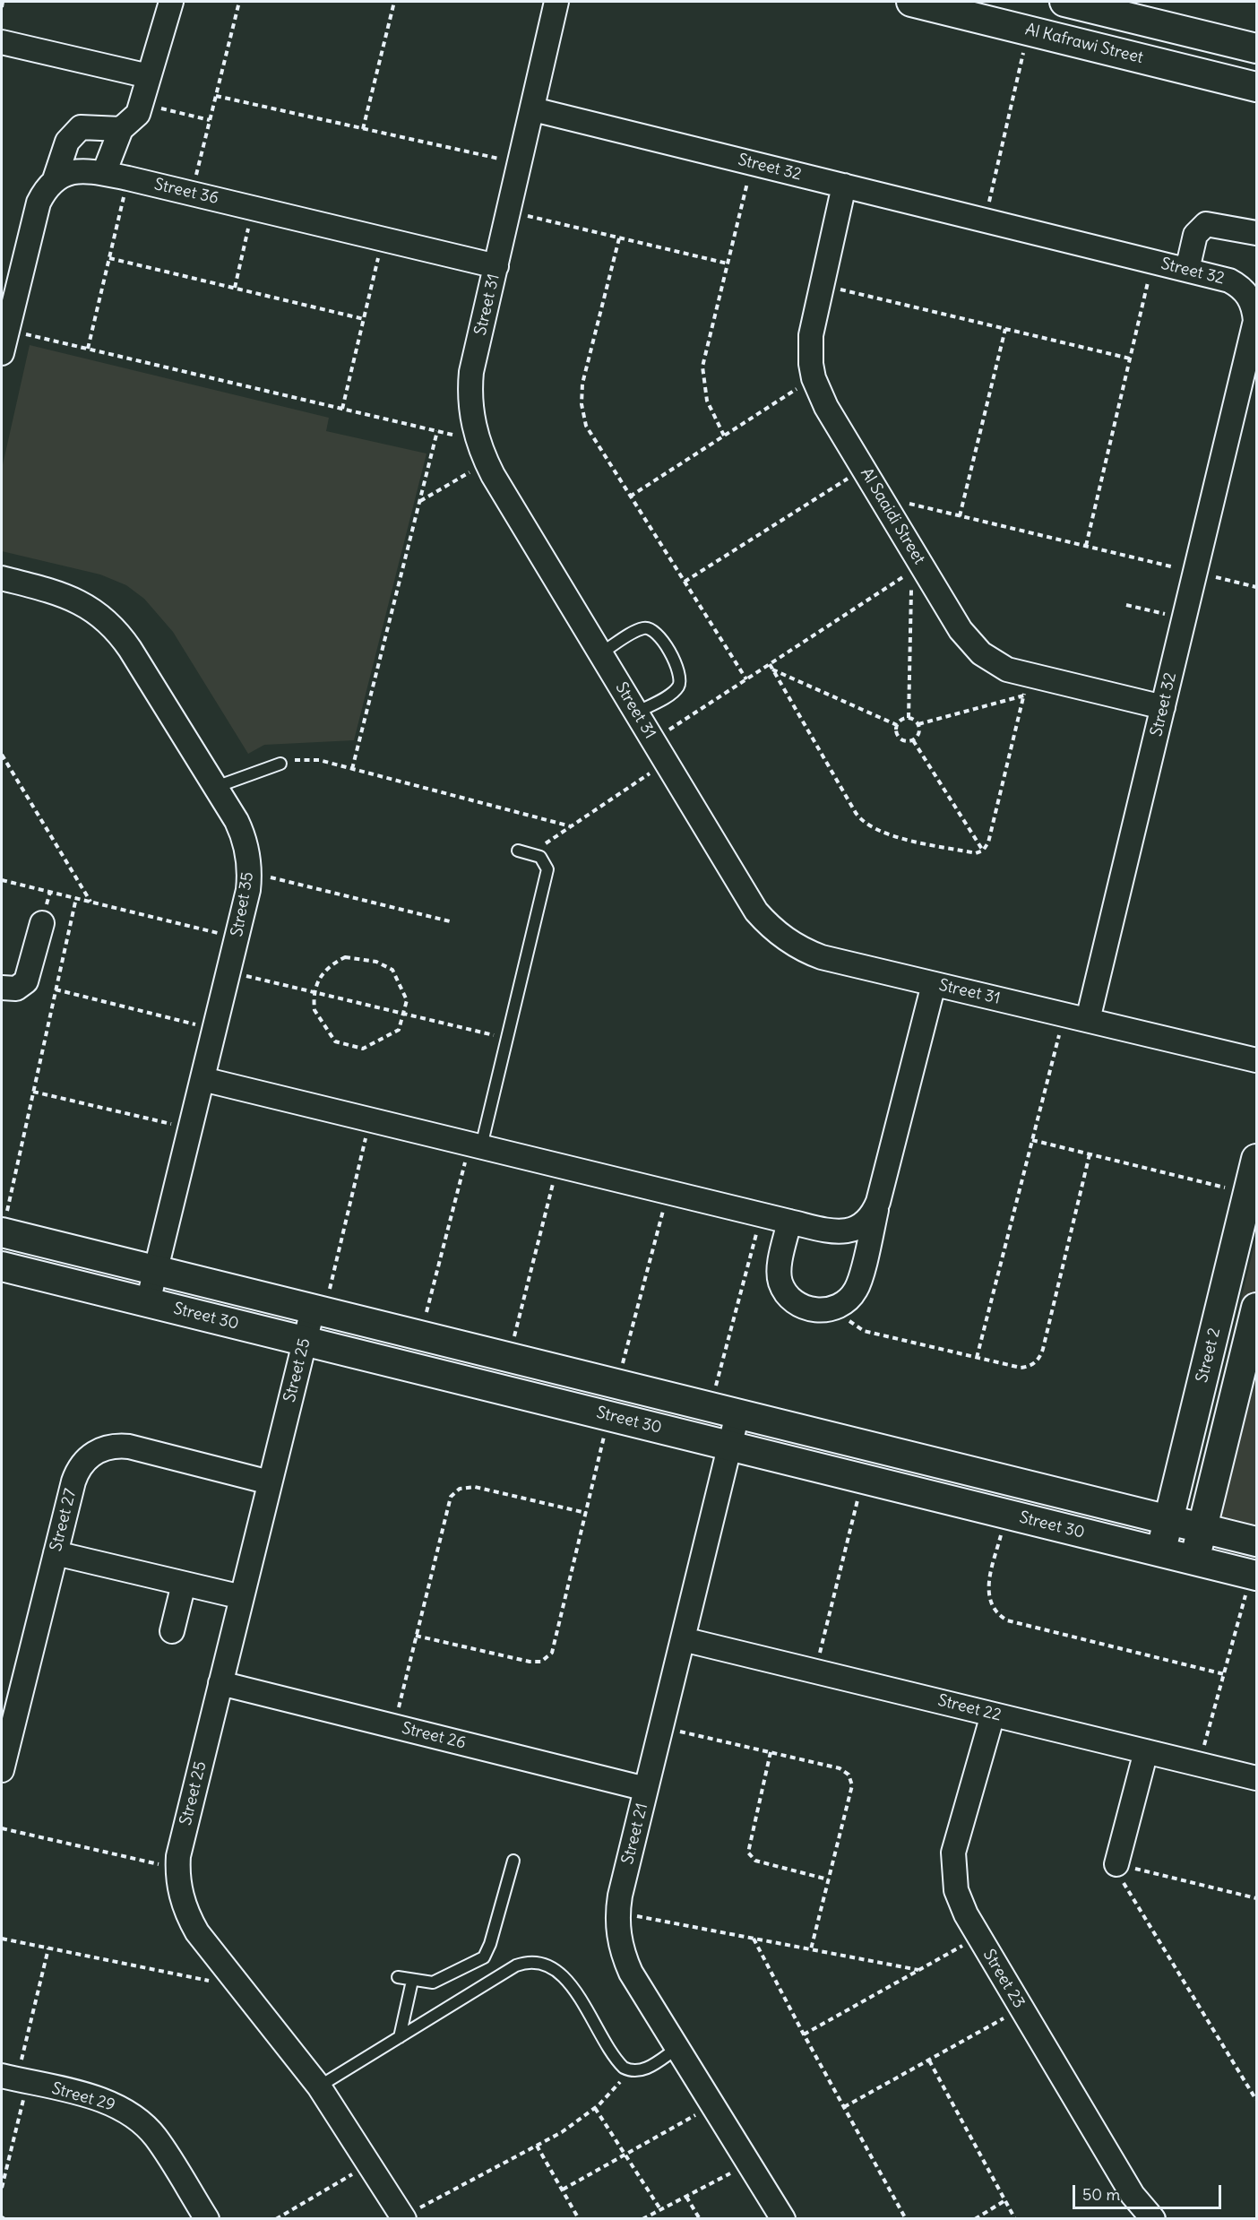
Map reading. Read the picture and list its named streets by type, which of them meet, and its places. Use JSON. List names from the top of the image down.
{
  "streets": {
    "street": [
      "Al Kafrawi Street",
      "Street 32",
      "Street 36",
      "Street 31",
      "Al Saaidi Street",
      "Street 35",
      "Street 30",
      "Street 2",
      "Street 25",
      "Street 27",
      "Street 22",
      "Street 26",
      "Street 21",
      "Street 23",
      "Street 29"
    ]
  },
  "crossings": [
    ["Street 32", "Street 31"],
    ["Street 32", "Al Saaidi Street"],
    ["Street 36", "Street 31"],
    ["Street 35", "Street 30"],
    ["Street 30", "Street 2"],
    ["Street 30", "Street 25"],
    ["Street 30", "Street 21"],
    ["Street 25", "Street 27"],
    ["Street 25", "Street 26"],
    ["Street 22", "Street 21"],
    ["Street 22", "Street 23"],
    ["Street 26", "Street 21"]
  ],
  "scale_bar": "50 m"
}
